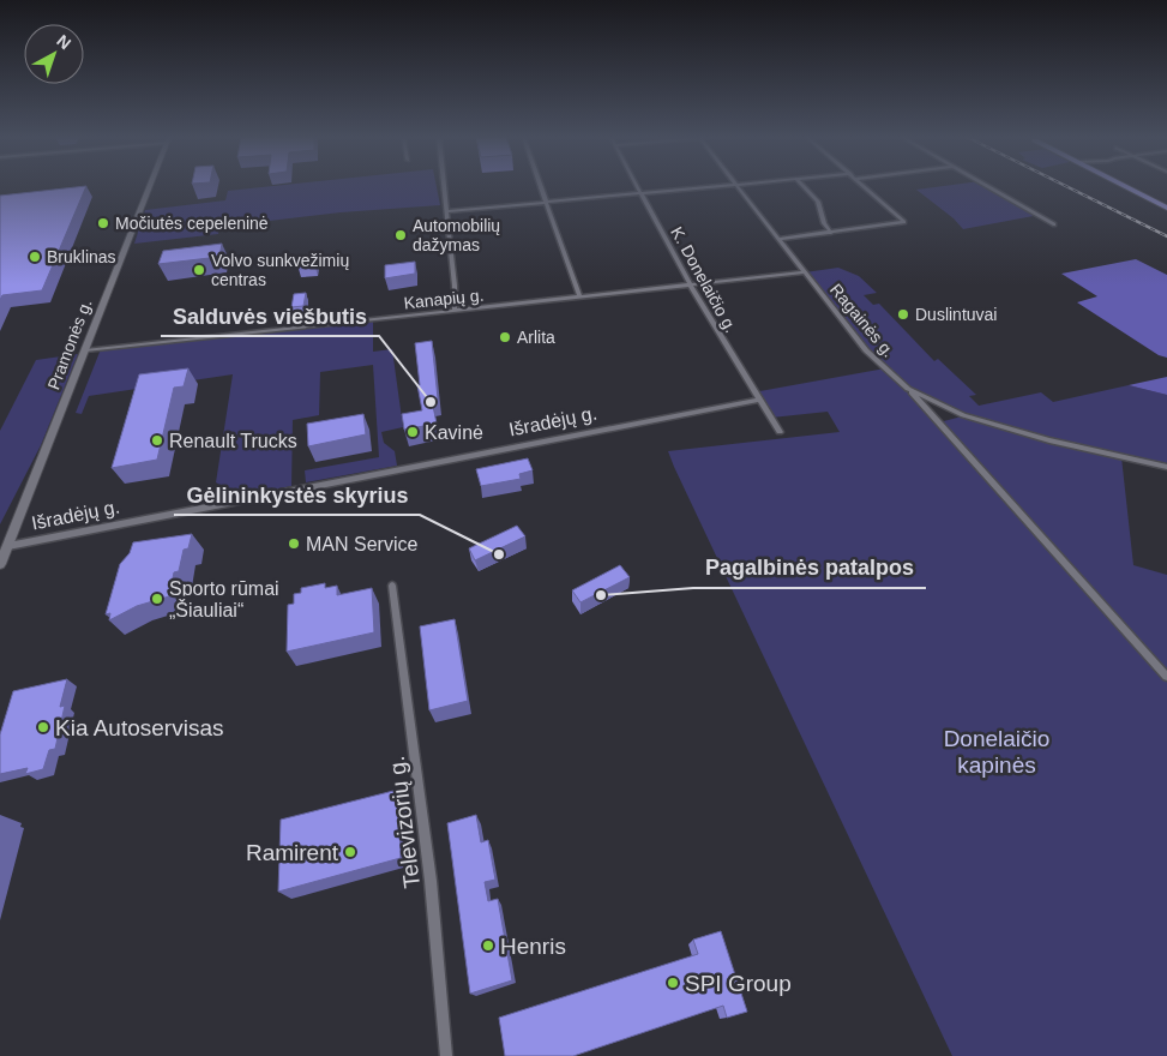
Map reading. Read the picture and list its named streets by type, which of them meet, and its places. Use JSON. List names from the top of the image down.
{
  "streets": {
    "main road": ["Pramonės g."],
    "street": [
      "K. Donelaičio g.",
      "Kanapių g.",
      "Ragainės g.",
      "Išradėjų g.",
      "Televizorių g."
    ]
  },
  "crossings": [
    ["K. Donelaičio g.", "Kanapių g."],
    ["K. Donelaičio g.", "Išradėjų g."],
    ["Kanapių g.", "Ragainės g."],
    ["Kanapių g.", "Pramonės g."],
    ["Pramonės g.", "Išradėjų g."]
  ],
  "parks": ["Donelaičio kapinės"],
  "places": [
    "Močiutės cepeleninė",
    "Automobilių dažymas",
    "Bruklinas",
    "Volvo sunkvežimių centras",
    "Duslintuvai",
    "Arlita",
    "Salduvės viešbutis",
    "Kavinė",
    "Renault Trucks",
    "MAN Service",
    "Gėlininkystės skyrius",
    "Pagalbinės patalpos",
    "Sporto rūmai „Šiauliai“",
    "Kia Autoservisas",
    "Ramirent",
    "Henris",
    "SPI Group"
  ],
  "north": "top right"
}
